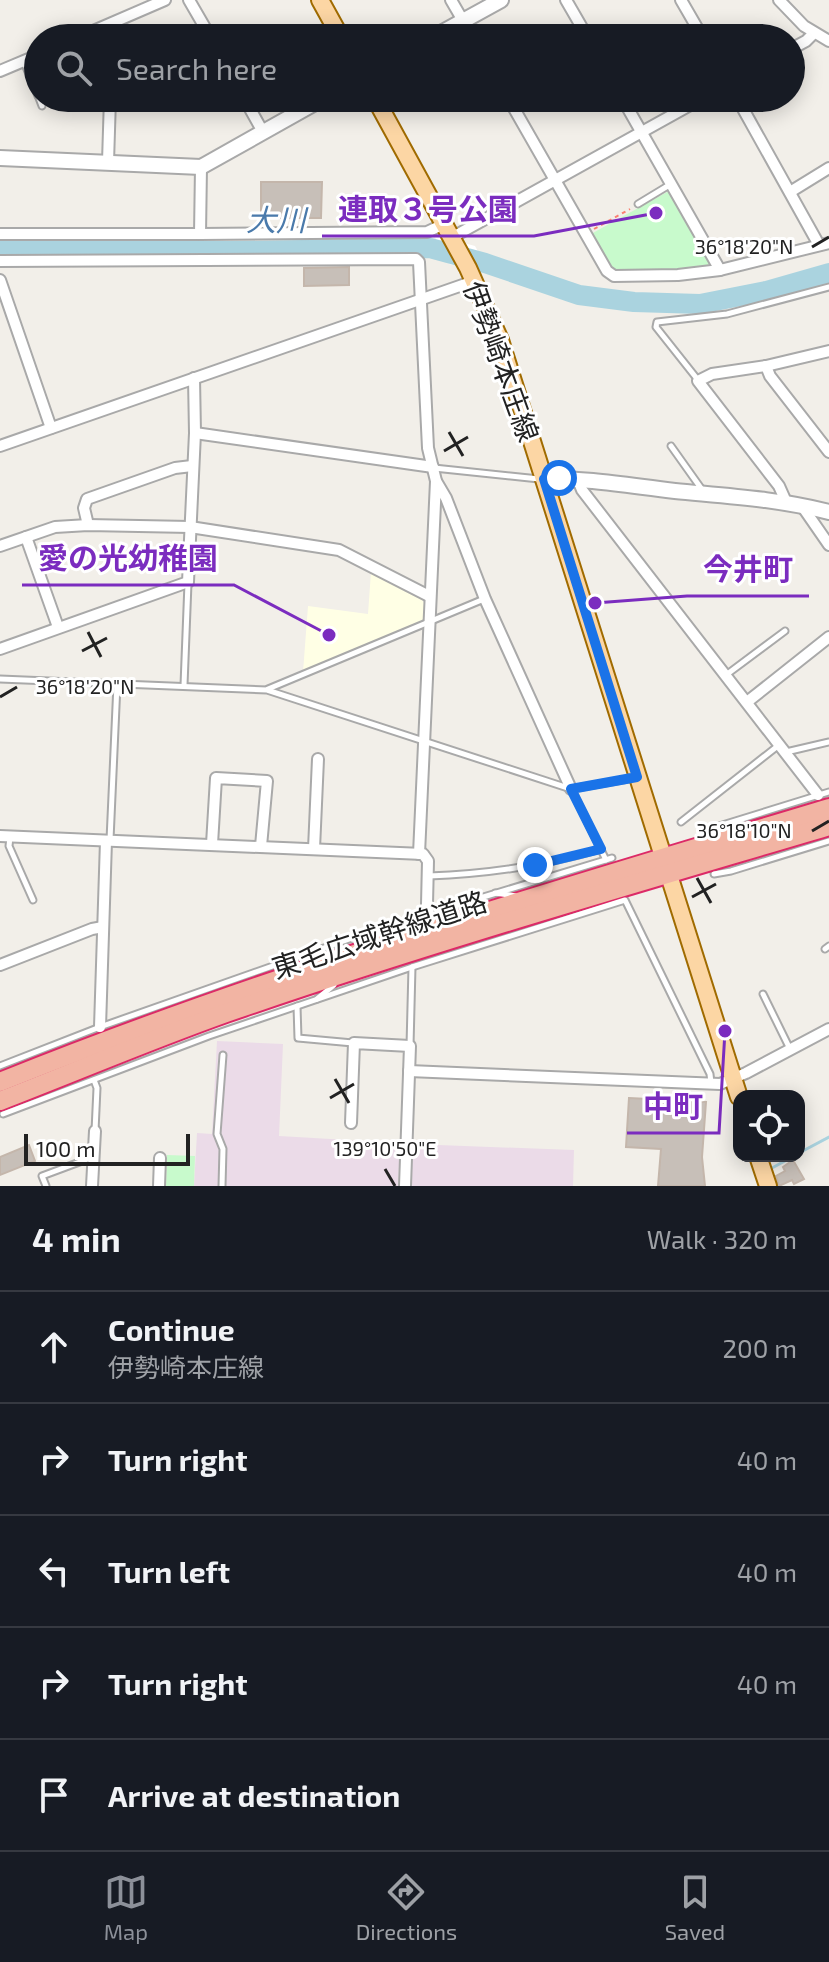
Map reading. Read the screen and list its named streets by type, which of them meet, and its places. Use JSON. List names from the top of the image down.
{
  "streets": {
    "highway": ["東毛広域幹線道路"],
    "main road": ["伊勢崎本庄線"]
  },
  "crossings": [
    ["伊勢崎本庄線", "東毛広域幹線道路"]
  ],
  "water": ["大川"],
  "places": [
    "連取３号公園",
    "今井町",
    "愛の光幼稚園",
    "中町"
  ],
  "scale_bar": "100 m",
  "page": {
    "search": "Search here",
    "scale": "100 m",
    "heading": ["4 min", "Walk · 320 m"],
    "list": [
      ["Continue", "伊勢崎本庄線", "200 m"],
      ["Turn right", "40 m"],
      ["Turn left", "40 m"],
      ["Turn right", "40 m"],
      "Arrive at destination"
    ],
    "nav": ["Map", "Directions", "Saved"]
  },
  "coordinates": ["36°18'20\"N", "36°18'10\"N", "139°10'50\"E"]
}
